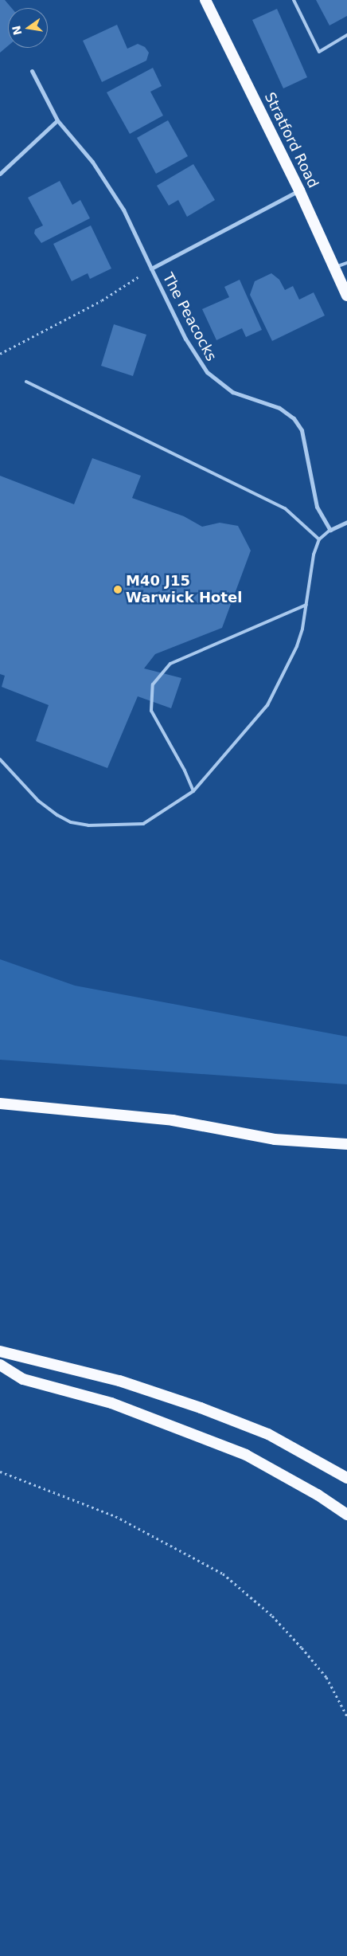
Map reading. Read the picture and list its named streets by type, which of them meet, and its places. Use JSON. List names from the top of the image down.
{
  "streets": {
    "highway": ["Stratford Road"],
    "street": ["The Peacocks"]
  },
  "crossings": [
    ["Stratford Road", "The Peacocks"]
  ],
  "places": ["M40 J15 Warwick Hotel"],
  "north": "left"
}
